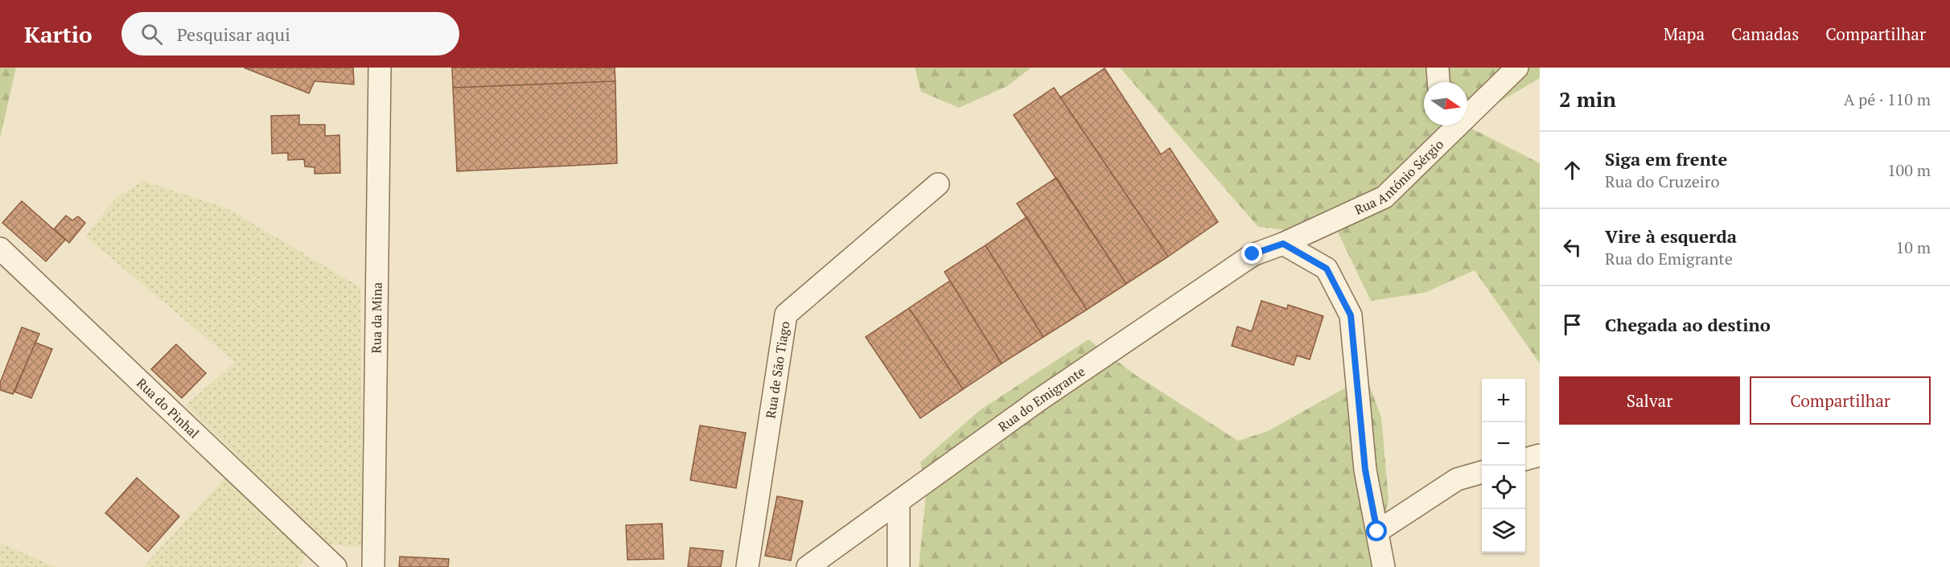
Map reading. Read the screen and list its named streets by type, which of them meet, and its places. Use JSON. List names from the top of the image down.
{
  "streets": {
    "street": [
      "Rua António Sérgio",
      "Rua da Mina",
      "Rua de São Tiago",
      "Rua do Emigrante",
      "Rua do Pinhal"
    ]
  },
  "crossings": [
    ["Rua António Sérgio", "Rua do Emigrante"]
  ],
  "north": "right",
  "page": {
    "header": "Kartio",
    "search": "Pesquisar aqui",
    "nav": ["Mapa", "Camadas", "Compartilhar"],
    "heading": ["2 min", "A pé · 110 m"],
    "list": [
      ["Siga em frente", "Rua do Cruzeiro", "100 m"],
      ["Vire à esquerda", "Rua do Emigrante", "10 m"],
      "Chegada ao destino"
    ],
    "buttons": ["Salvar", "Compartilhar"],
    "map_buttons": ["+", "−"]
  }
}
